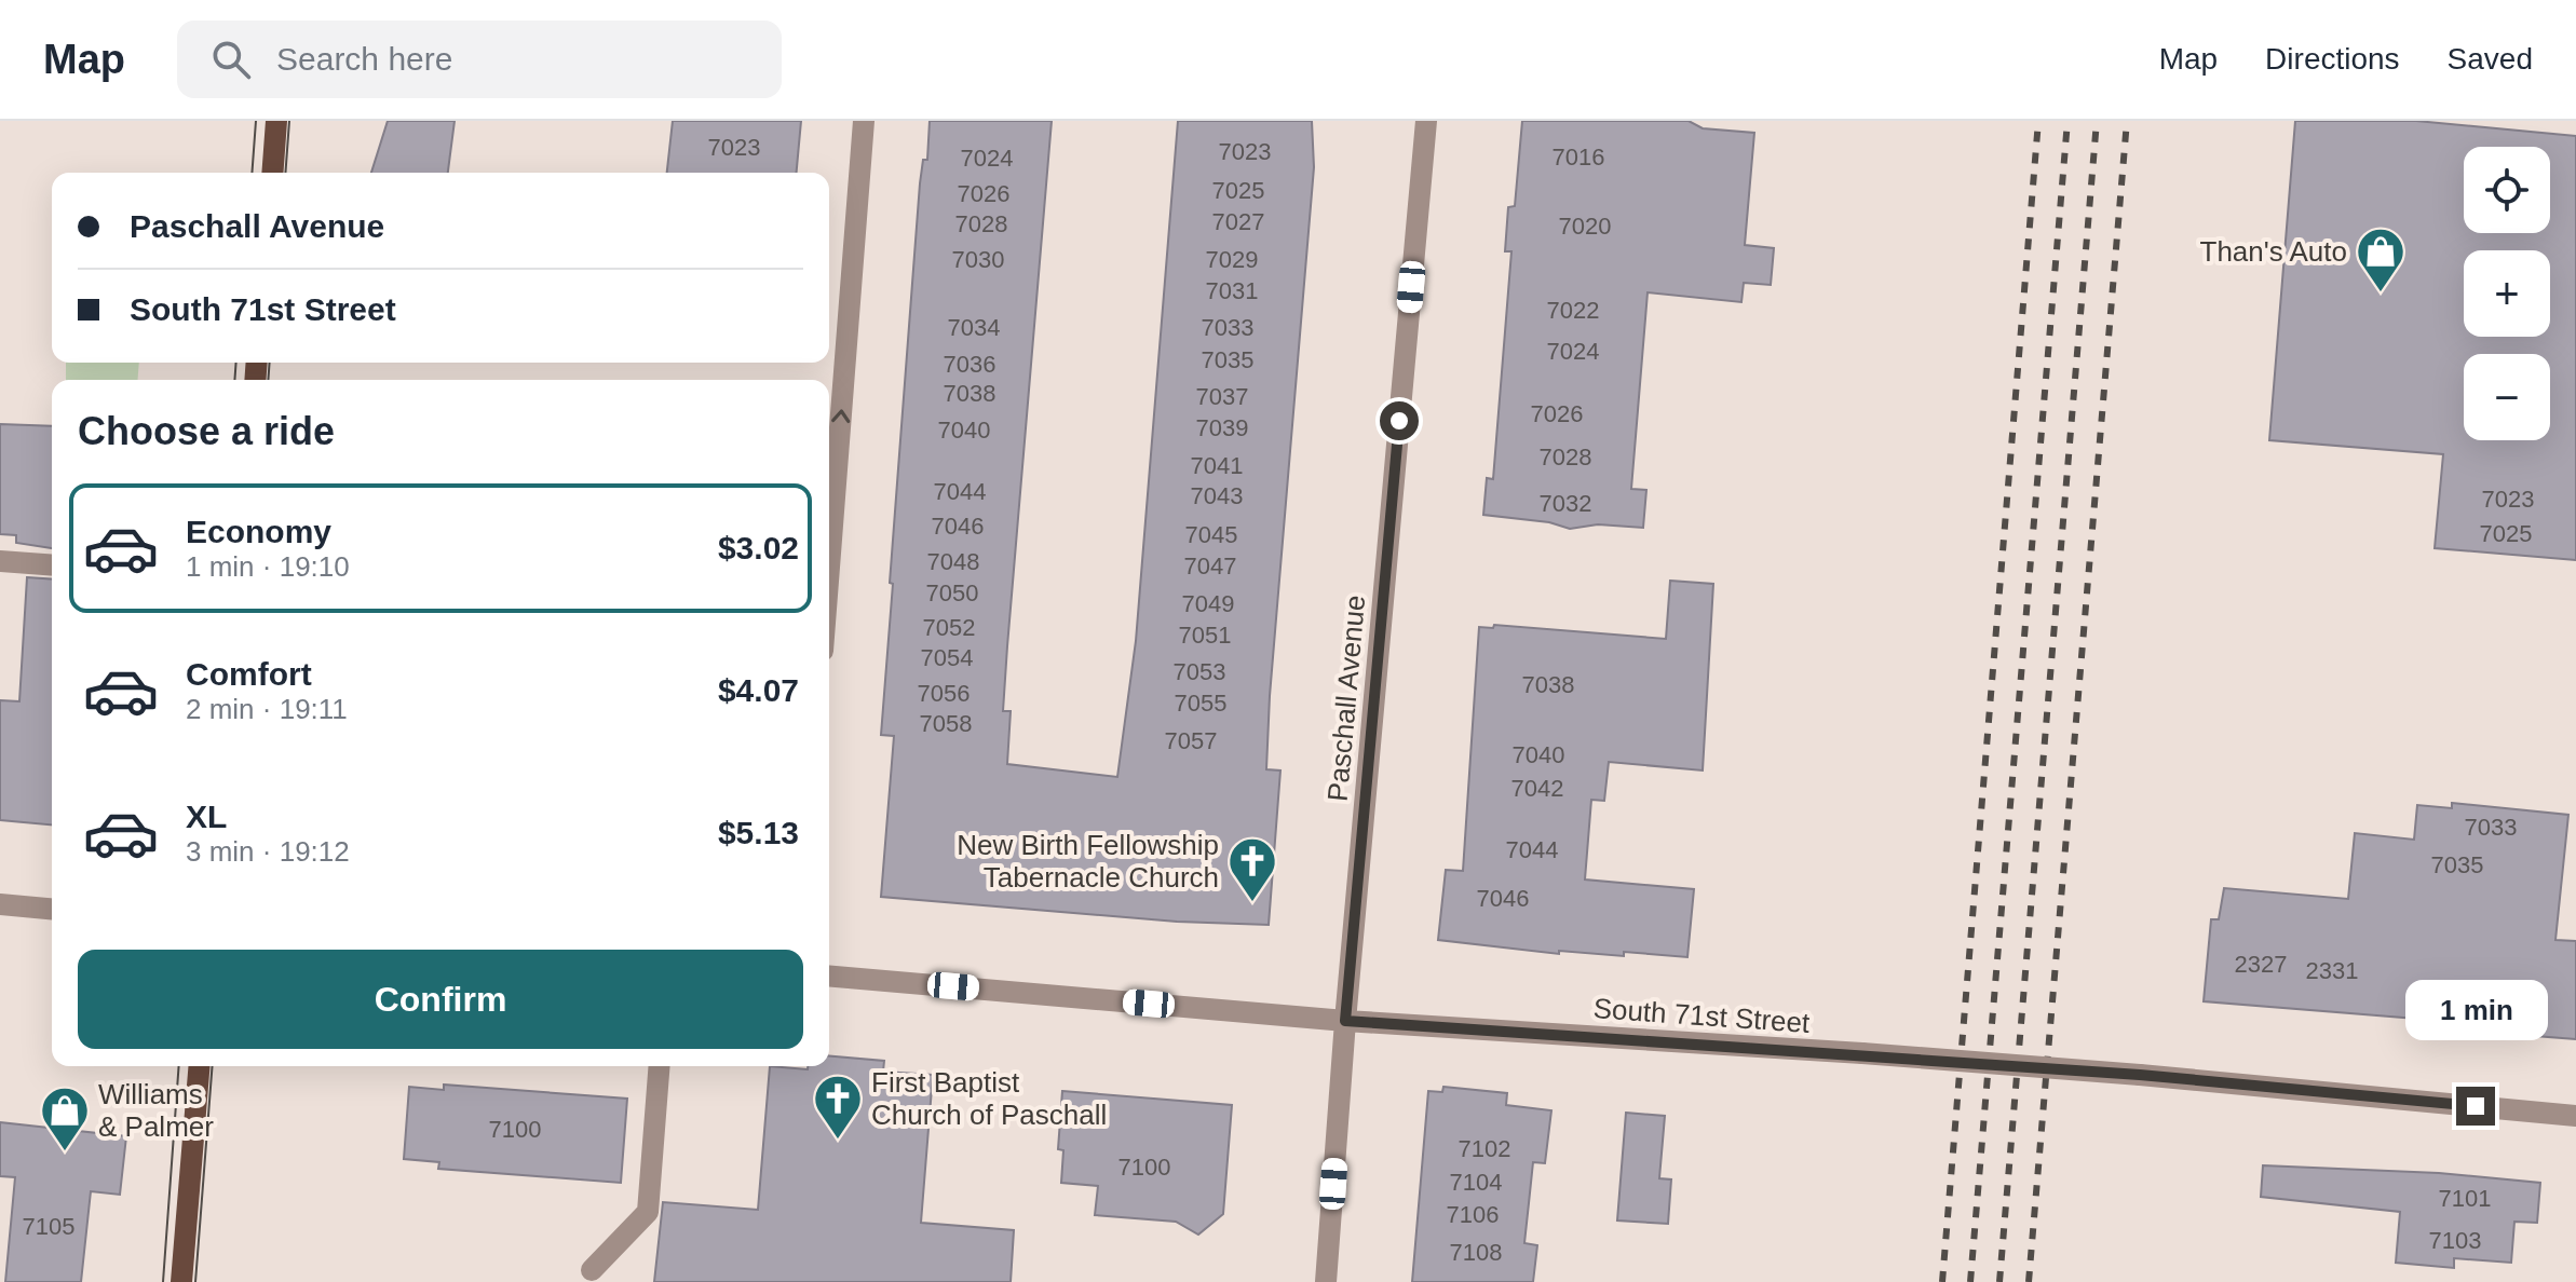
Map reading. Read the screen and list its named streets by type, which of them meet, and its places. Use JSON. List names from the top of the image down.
{
  "streets": {
    "street": ["Paschall Avenue", "South 71st Street"]
  },
  "crossings": [
    ["Paschall Avenue", "South 71st Street"]
  ],
  "places": {
    "shop": ["Than's Auto", "Williams & Palmer"],
    "church": ["New Birth Fellowship Tabernacle Church", "First Baptist Church of Paschall"]
  },
  "house_numbers": [
    "7023",
    "7023",
    "7016",
    "7024",
    "7025",
    "7026",
    "7027",
    "7028",
    "7020",
    "7030",
    "7029",
    "7031",
    "7022",
    "7034",
    "7033",
    "7024",
    "7035",
    "7036",
    "7038",
    "7037",
    "7026",
    "7039",
    "7040",
    "7028",
    "7041",
    "7044",
    "7043",
    "7023",
    "7032",
    "7046",
    "7025",
    "7045",
    "7048",
    "7047",
    "7050",
    "7049",
    "7052",
    "7051",
    "7054",
    "7053",
    "7038",
    "7056",
    "7055",
    "7058",
    "7057",
    "7040",
    "7042",
    "7033",
    "7044",
    "7035",
    "7046",
    "2327",
    "2331",
    "7100",
    "7102",
    "7100",
    "7104",
    "7101",
    "7106",
    "7105",
    "7103",
    "7108"
  ],
  "page": {
    "header": "Map",
    "search": "Search here",
    "nav": ["Map", "Directions", "Saved"],
    "map_buttons": ["+", "−"],
    "banner": ["Paschall Avenue", "South 71st Street"],
    "heading": "Choose a ride",
    "list": [
      {
        "name": "Economy",
        "note": "1 min · 19:10",
        "value": "$3.02"
      },
      {
        "name": "Comfort",
        "note": "2 min · 19:11",
        "value": "$4.07"
      },
      {
        "name": "XL",
        "note": "3 min · 19:12",
        "value": "$5.13"
      }
    ],
    "buttons": "Confirm",
    "bubble": "1 min"
  }
}
